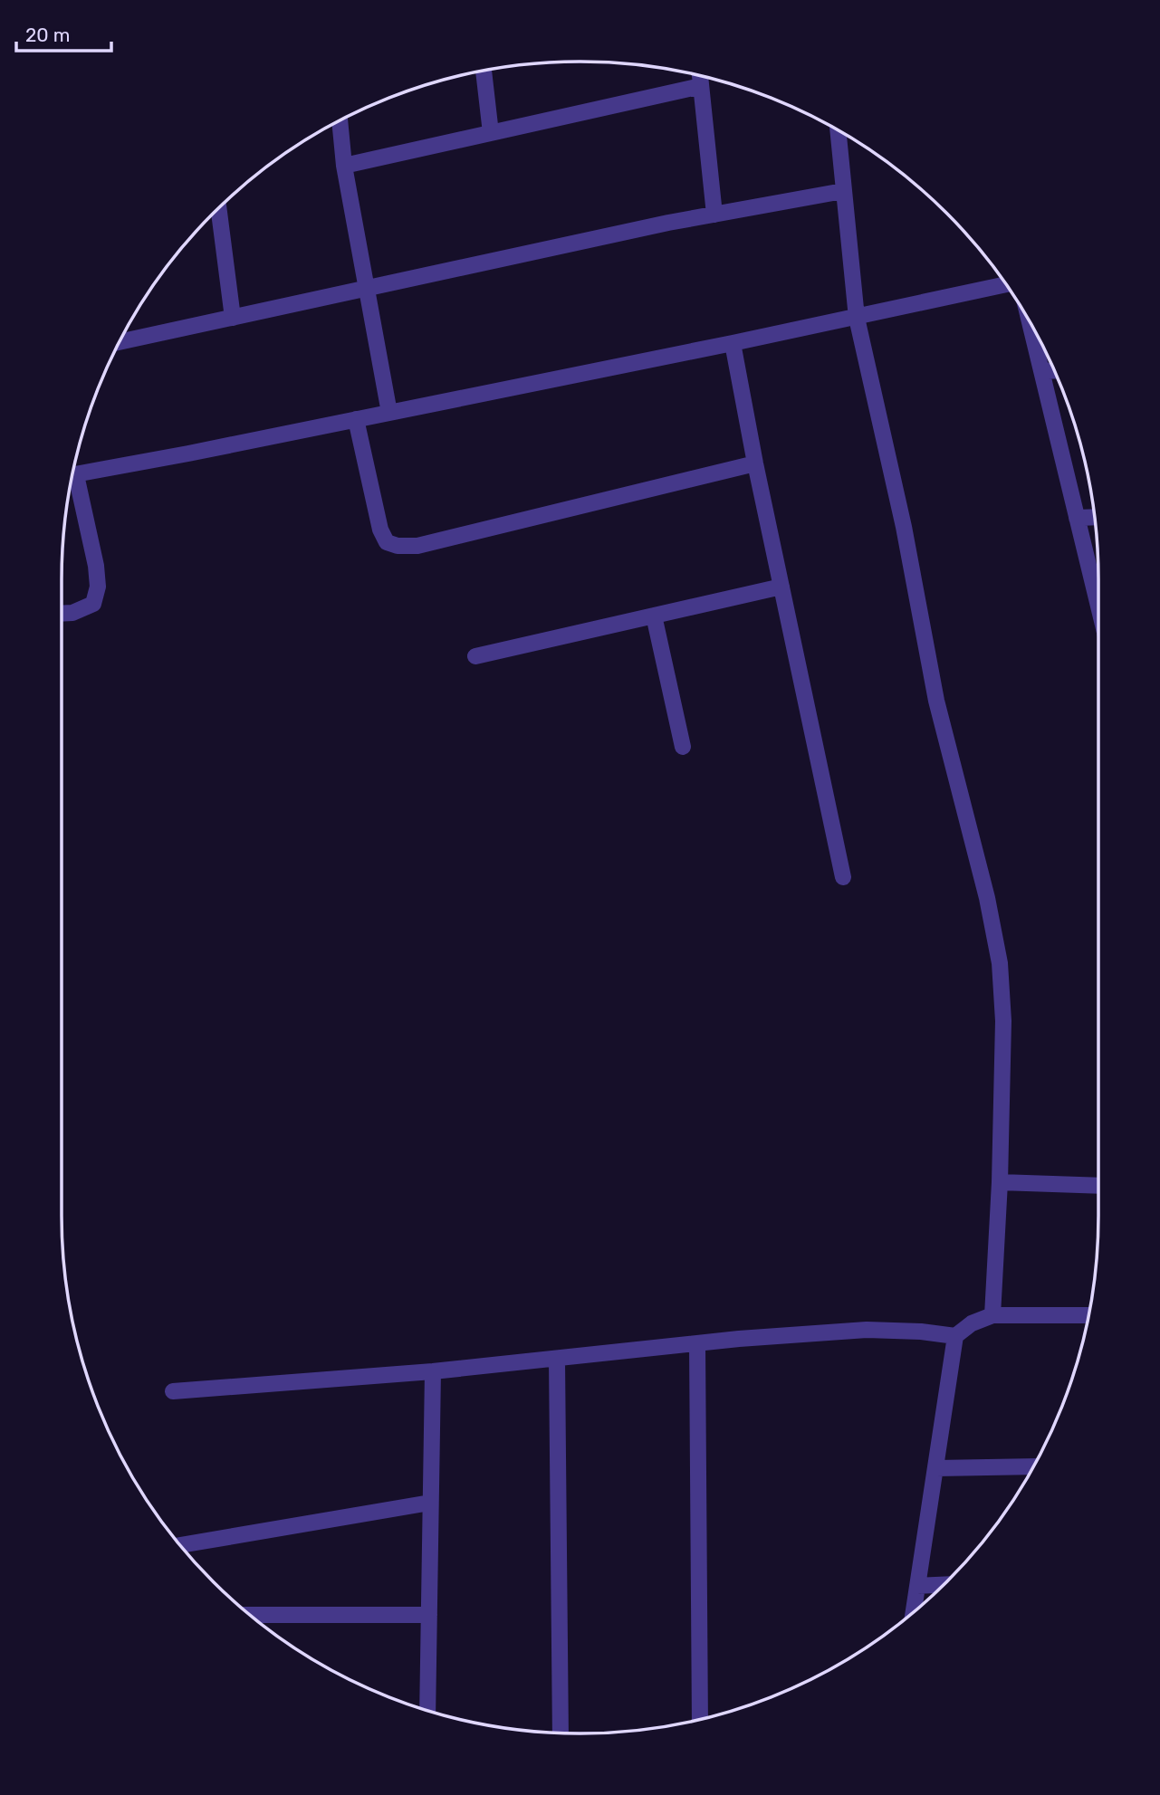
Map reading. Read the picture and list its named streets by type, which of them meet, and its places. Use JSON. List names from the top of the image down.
{
  "scale_bar": "20 m"
}
